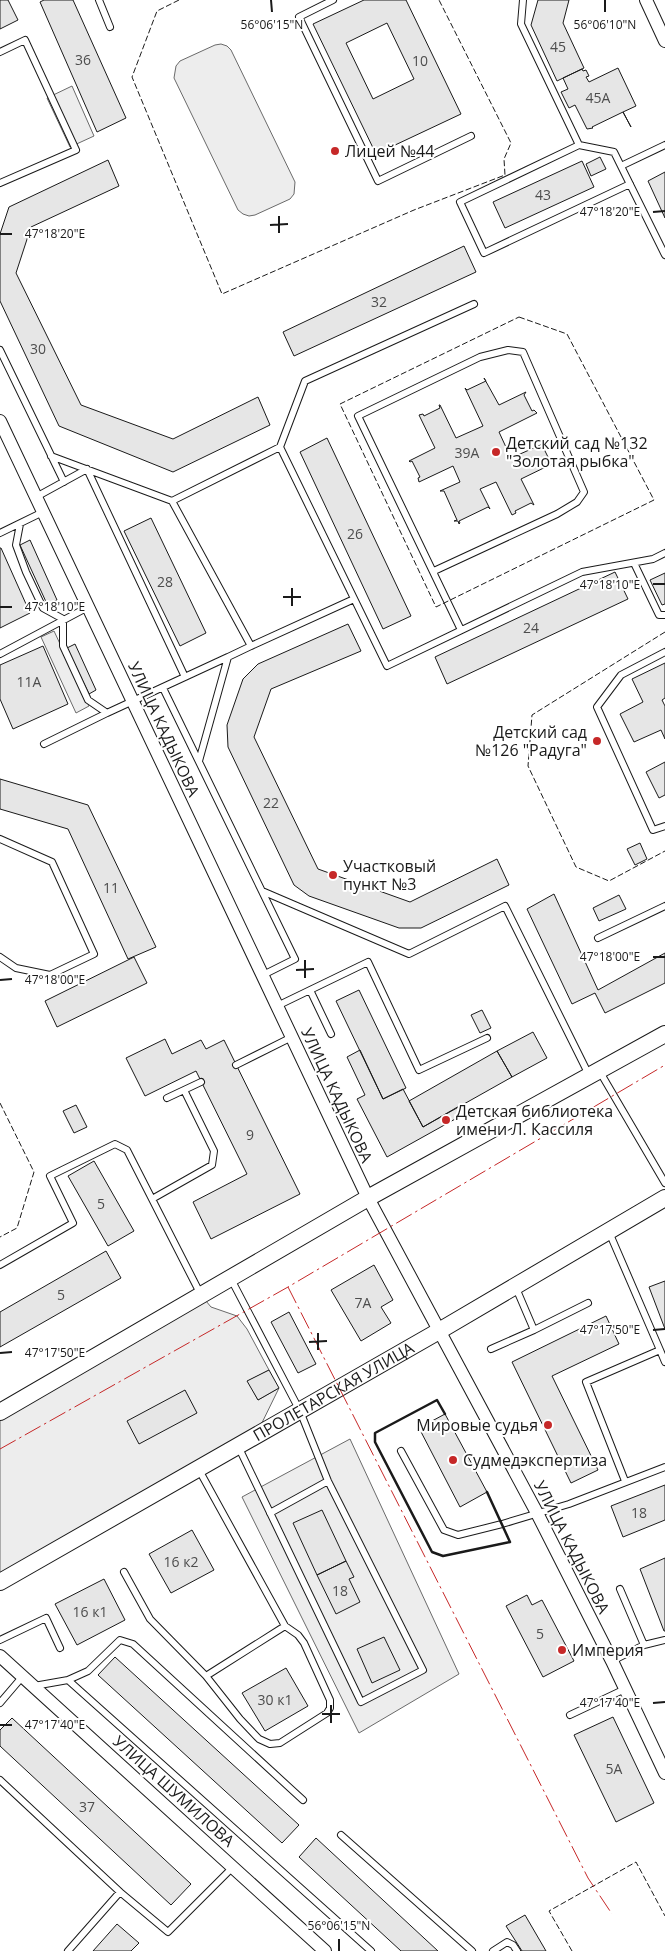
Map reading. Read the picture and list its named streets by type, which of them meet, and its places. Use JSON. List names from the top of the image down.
{
  "streets": {
    "street": ["УЛИЦА КАДЫКОВА", "ПРОЛЕТАРСКАЯ УЛИЦА", "УЛИЦА ШУМИЛОВА"]
  },
  "crossings": [
    ["УЛИЦА КАДЫКОВА", "ПРОЛЕТАРСКАЯ УЛИЦА"]
  ],
  "places": [
    "Лицей №44",
    "Детский сад №132 \"Золотая рыбка\"",
    "Детский сад №126 \"Радуга\"",
    "Участковый пункт №3",
    "Детская библиотека имени Л. Кассиля",
    "Мировые судья",
    "Судмедэкспертиза",
    "Империя"
  ],
  "house_numbers": [
    "45",
    "36",
    "10",
    "45А",
    "43",
    "32",
    "30",
    "39А",
    "26",
    "28",
    "24",
    "11А",
    "22",
    "11",
    "9",
    "5",
    "5",
    "7А",
    "18",
    "16 к2",
    "18",
    "16 к1",
    "5",
    "30 к1",
    "5А",
    "37"
  ],
  "coordinates": [
    "56°06'15\"N",
    "56°06'10\"N",
    "47°18'20\"E",
    "47°18'10\"E",
    "47°18'00\"E",
    "47°17'50\"E",
    "47°17'40\"E"
  ]
}
